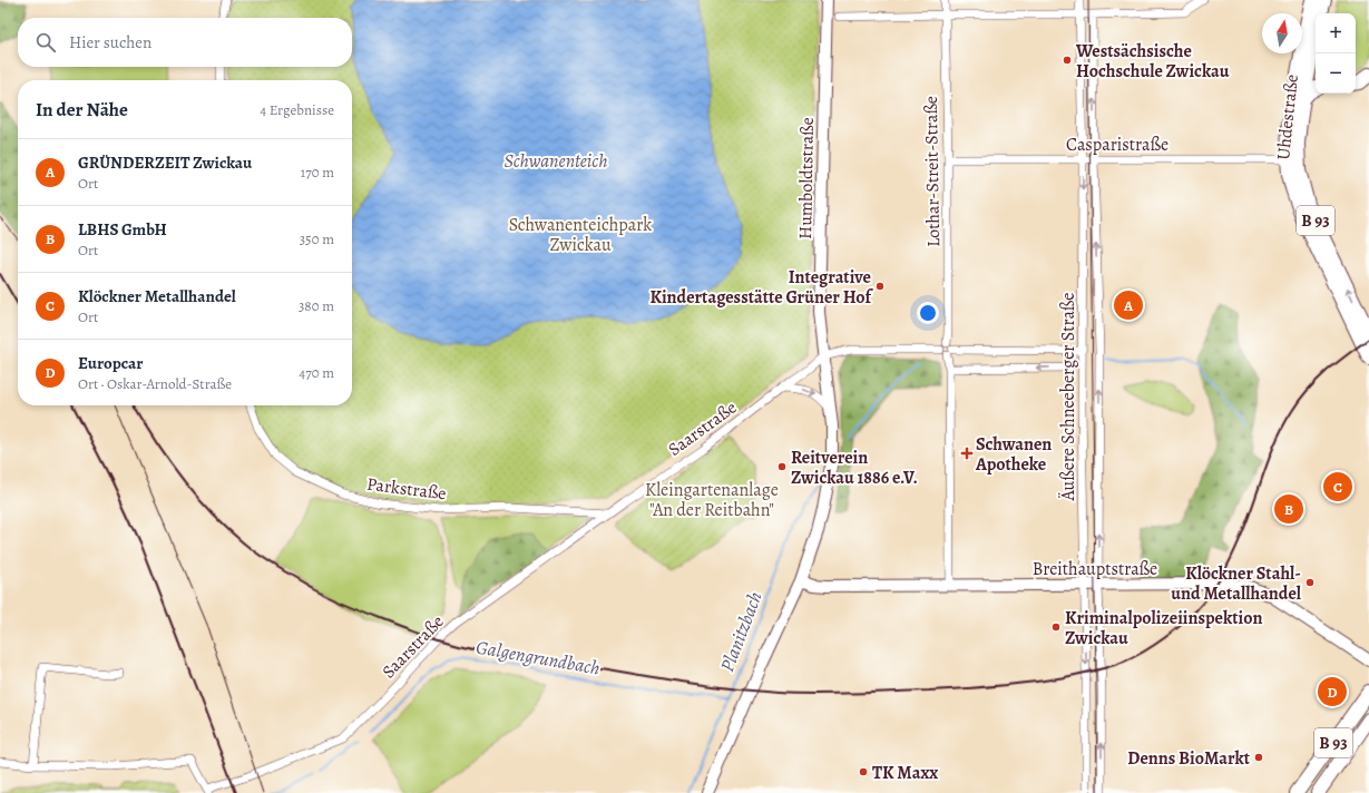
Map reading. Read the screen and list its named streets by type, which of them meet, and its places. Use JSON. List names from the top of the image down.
{
  "streets": {
    "main road": [
      "Uhdestraße",
      "Humboldtstraße",
      "B 93",
      "Breithauptstraße"
    ],
    "street": [
      "Casparistraße",
      "Lothar-Streit-Straße",
      "Äußere Schneeberger Straße",
      "Saarstraße",
      "Parkstraße"
    ]
  },
  "crossings": [
    ["Uhdestraße", "Casparistraße"],
    ["Casparistraße", "Lothar-Streit-Straße"],
    ["Casparistraße", "Äußere Schneeberger Straße"],
    ["Lothar-Streit-Straße", "Saarstraße"],
    ["Lothar-Streit-Straße", "Breithauptstraße"],
    ["Humboldtstraße", "Saarstraße"],
    ["Humboldtstraße", "Breithauptstraße"],
    ["Äußere Schneeberger Straße", "Breithauptstraße"],
    ["Saarstraße", "Parkstraße"]
  ],
  "water": ["Schwanenteich", "Planitzbach", "Galgengrundbach"],
  "parks": ["Schwanenteichpark Zwickau", "Kleingartenanlage \"An der Reitbahn\""],
  "places": {
    "other": [
      "Westsächsische Hochschule Zwickau",
      "Integrative Kindertagesstätte Grüner Hof",
      "Reitverein Zwickau 1886 e.V.",
      "Klöckner Stahl- und Metallhandel",
      "Kriminalpolizeiinspektion Zwickau",
      "Denns BioMarkt",
      "TK Maxx"
    ],
    "health": ["Schwanen Apotheke"]
  },
  "north": "top",
  "page": {
    "map_buttons": ["+", "−"],
    "search": "Hier suchen",
    "heading": ["In der Nähe", "4 Ergebnisse"],
    "list": [
      {
        "mark": "A",
        "name": "GRÜNDERZEIT Zwickau",
        "note": "Ort",
        "value": "170 m"
      },
      {
        "mark": "B",
        "name": "LBHS GmbH",
        "note": "Ort",
        "value": "350 m"
      },
      {
        "mark": "C",
        "name": "Klöckner Metallhandel",
        "note": "Ort",
        "value": "380 m"
      },
      {
        "mark": "D",
        "name": "Europcar",
        "note": "Ort · Oskar-Arnold-Straße",
        "value": "470 m"
      }
    ],
    "pins": [
      "A",
      "C",
      "B",
      "D"
    ]
  }
}
